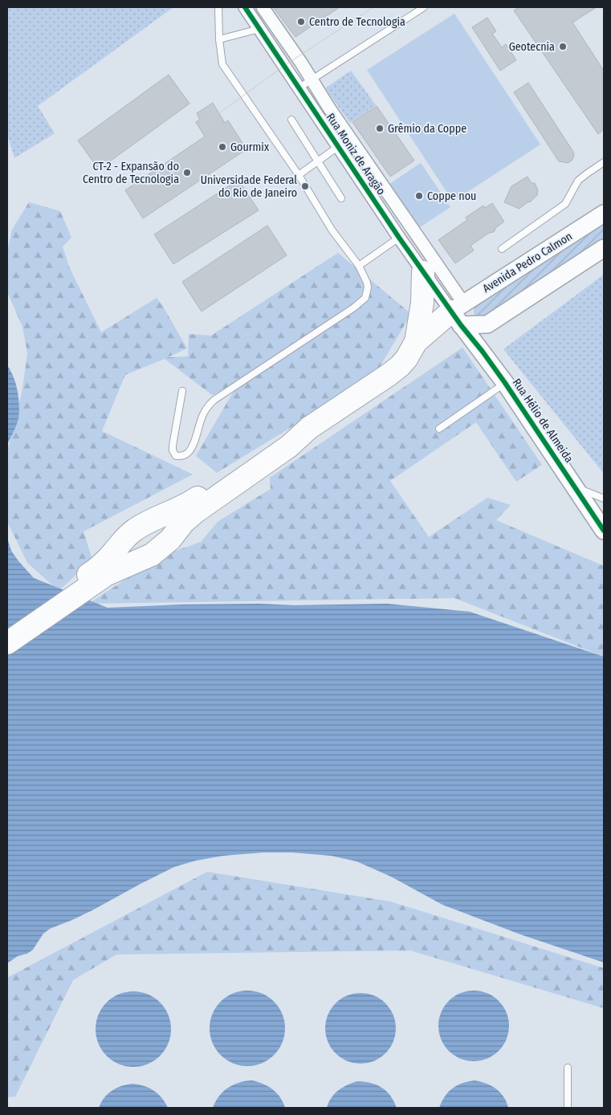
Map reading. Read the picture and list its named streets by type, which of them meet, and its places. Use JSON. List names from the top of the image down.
{
  "streets": {
    "street": ["Rua Moniz de Aragão", "Avenida Pedro Calmon", "Rua Hélio de Almeida"]
  },
  "crossings": [
    ["Rua Moniz de Aragão", "Avenida Pedro Calmon"],
    ["Rua Moniz de Aragão", "Rua Hélio de Almeida"],
    ["Avenida Pedro Calmon", "Rua Hélio de Almeida"]
  ],
  "places": [
    "Centro de Tecnologia",
    "Geotecnia",
    "Grêmio da Coppe",
    "Gourmix",
    "CT-2 - Expansão do Centro de Tecnologia",
    "Universidade Federal do Rio de Janeiro",
    "Coppe nou"
  ]
}
